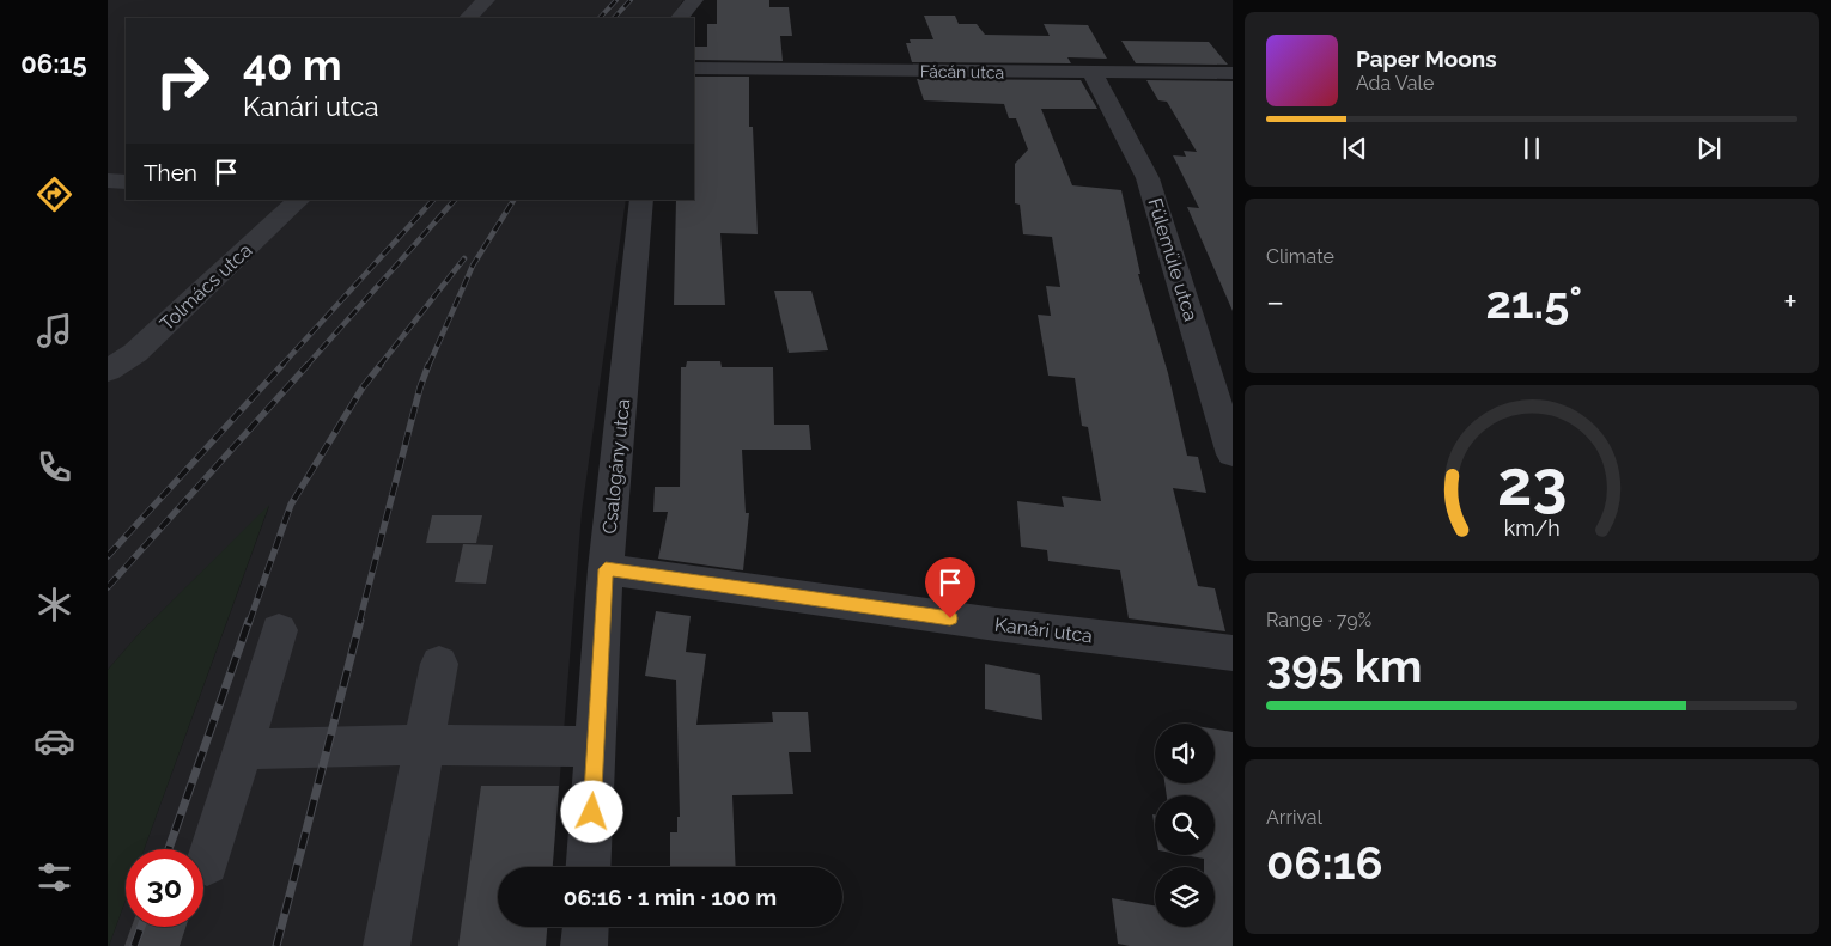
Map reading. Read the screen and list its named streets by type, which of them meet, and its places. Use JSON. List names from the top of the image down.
{
  "streets": {
    "street": [
      "Fácán utca",
      "Fülemüle utca",
      "Tolmács utca",
      "Csalogány utca",
      "Kanári utca"
    ]
  },
  "crossings": [
    ["Fácán utca", "Fülemüle utca"],
    ["Csalogány utca", "Kanári utca"]
  ],
  "page": {
    "tabs": "06:15",
    "turn": ["40 m", "Kanári utca"],
    "song": ["Paper Moons", "Ada Vale"],
    "then": "Then",
    "tile": [
      "Climate",
      ["Range · 79%", "395 km"],
      ["Arrival", "06:16"]
    ],
    "heat": ["−", "21.5°", "+"],
    "limit": "30",
    "trip": "06:16 · 1 min · 100 m",
    "gauge": ["23", "km/h"]
  }
}
